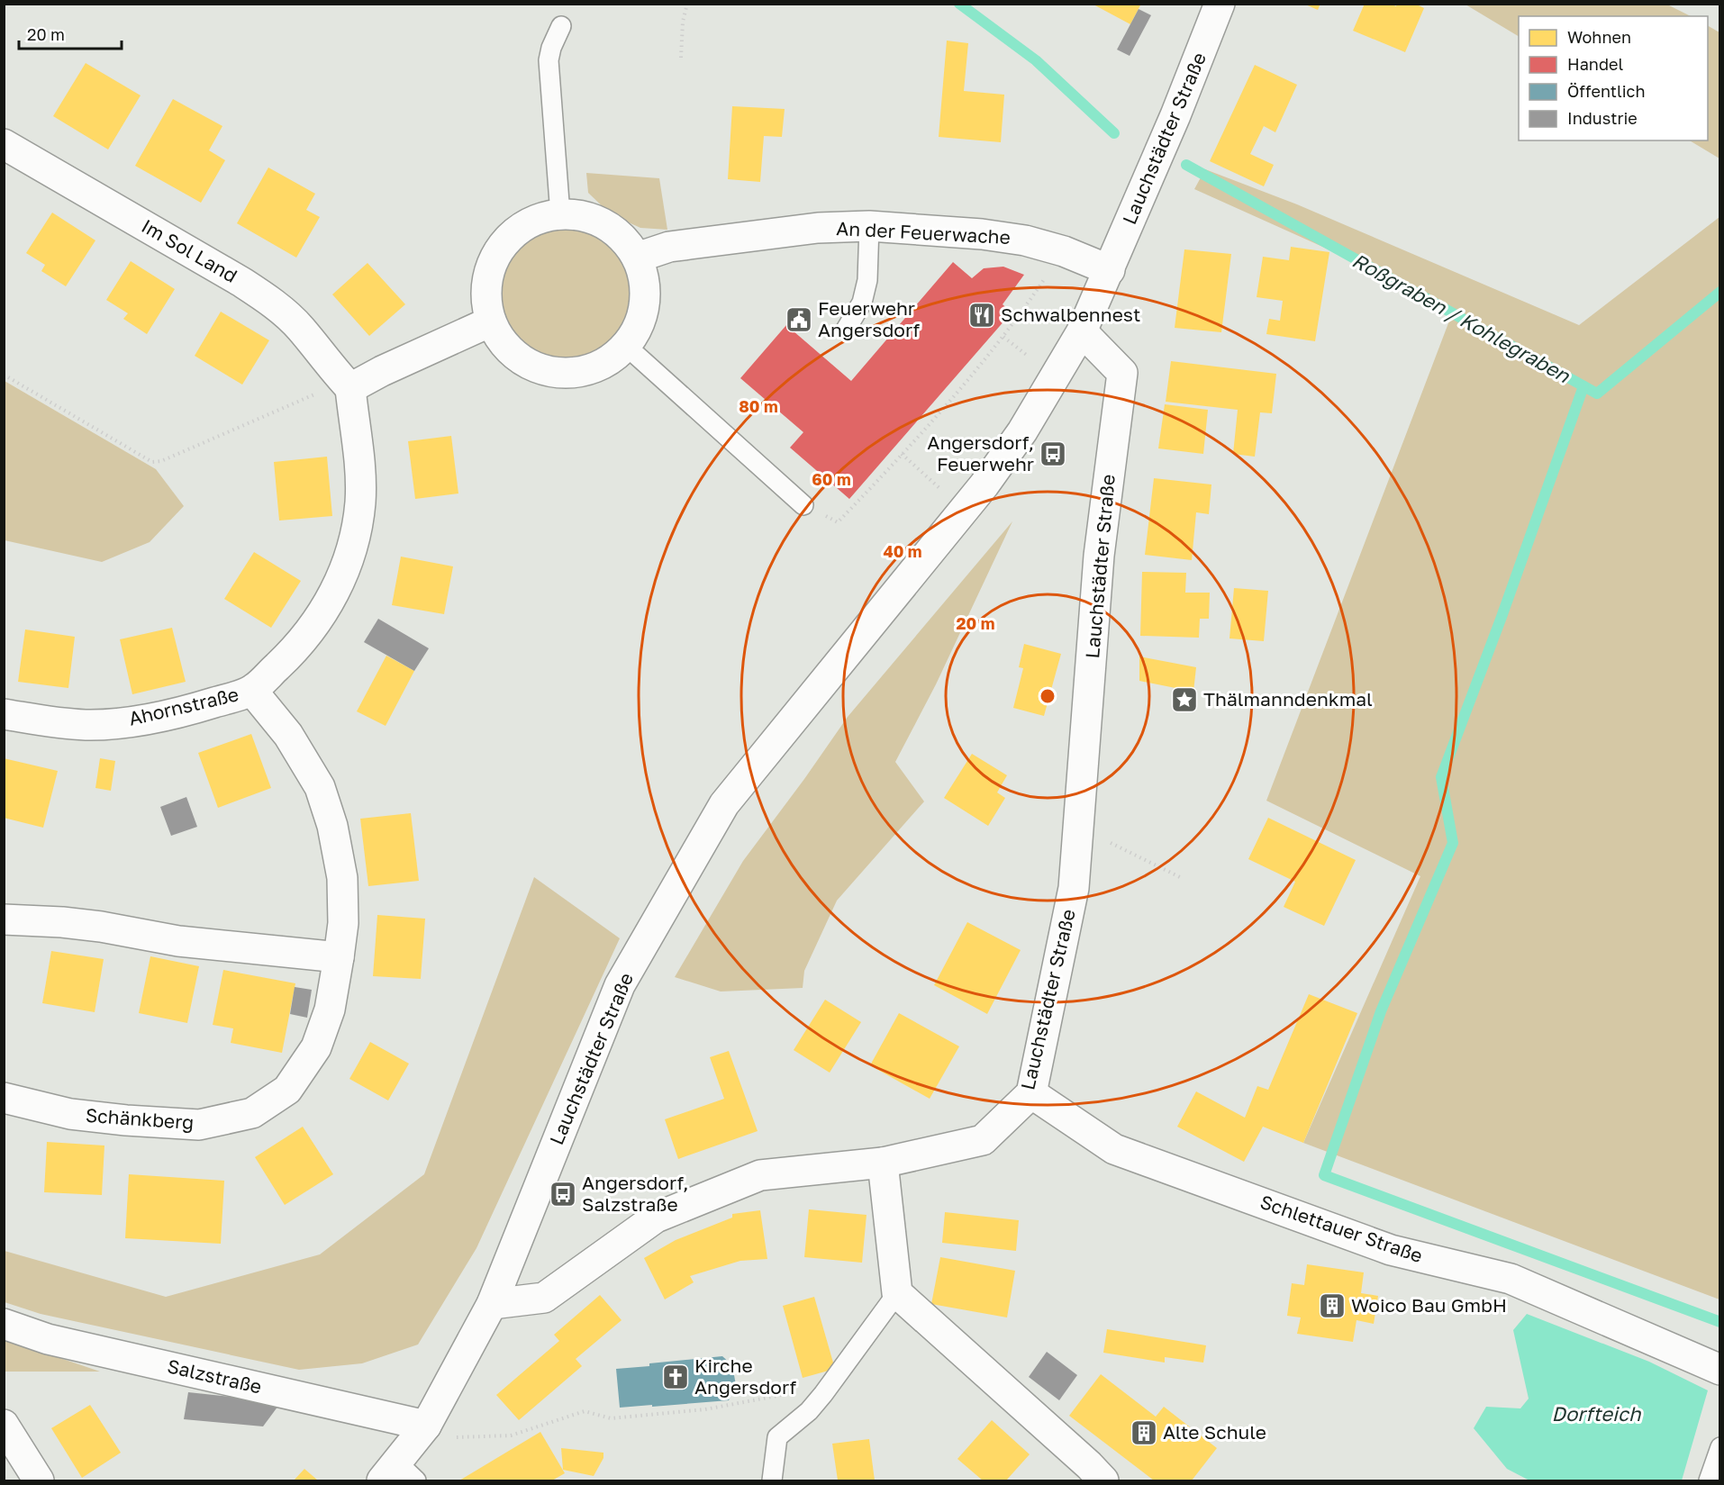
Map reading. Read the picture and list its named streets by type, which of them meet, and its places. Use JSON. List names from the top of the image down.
{
  "streets": {
    "street": [
      "Lauchstädter Straße",
      "An der Feuerwache",
      "Im Sol Land",
      "Ahornstraße",
      "Schänkberg",
      "Schlettauer Straße",
      "Salzstraße"
    ]
  },
  "crossings": [
    ["Lauchstädter Straße", "An der Feuerwache"],
    ["Lauchstädter Straße", "Schlettauer Straße"],
    ["Lauchstädter Straße", "Salzstraße"],
    ["Im Sol Land", "Ahornstraße"],
    ["Ahornstraße", "Schänkberg"]
  ],
  "water": ["Roßgraben / Kohlegraben", "Dorfteich"],
  "places": {
    "restaurant": ["Schwalbennest"],
    "public building": ["Feuerwehr Angersdorf"],
    "bus stop": ["Angersdorf, Feuerwehr", "Angersdorf, Salzstraße"],
    "place": ["Thälmanndenkmal"],
    "building": ["Woico Bau GmbH", "Alte Schule"],
    "church": ["Kirche Angersdorf"]
  },
  "legend": [
    "Wohnen",
    "Handel",
    "Öffentlich",
    "Industrie"
  ],
  "scale_bar": "20 m",
  "rings": [
    "80 m",
    "60 m",
    "40 m",
    "20 m"
  ]
}
